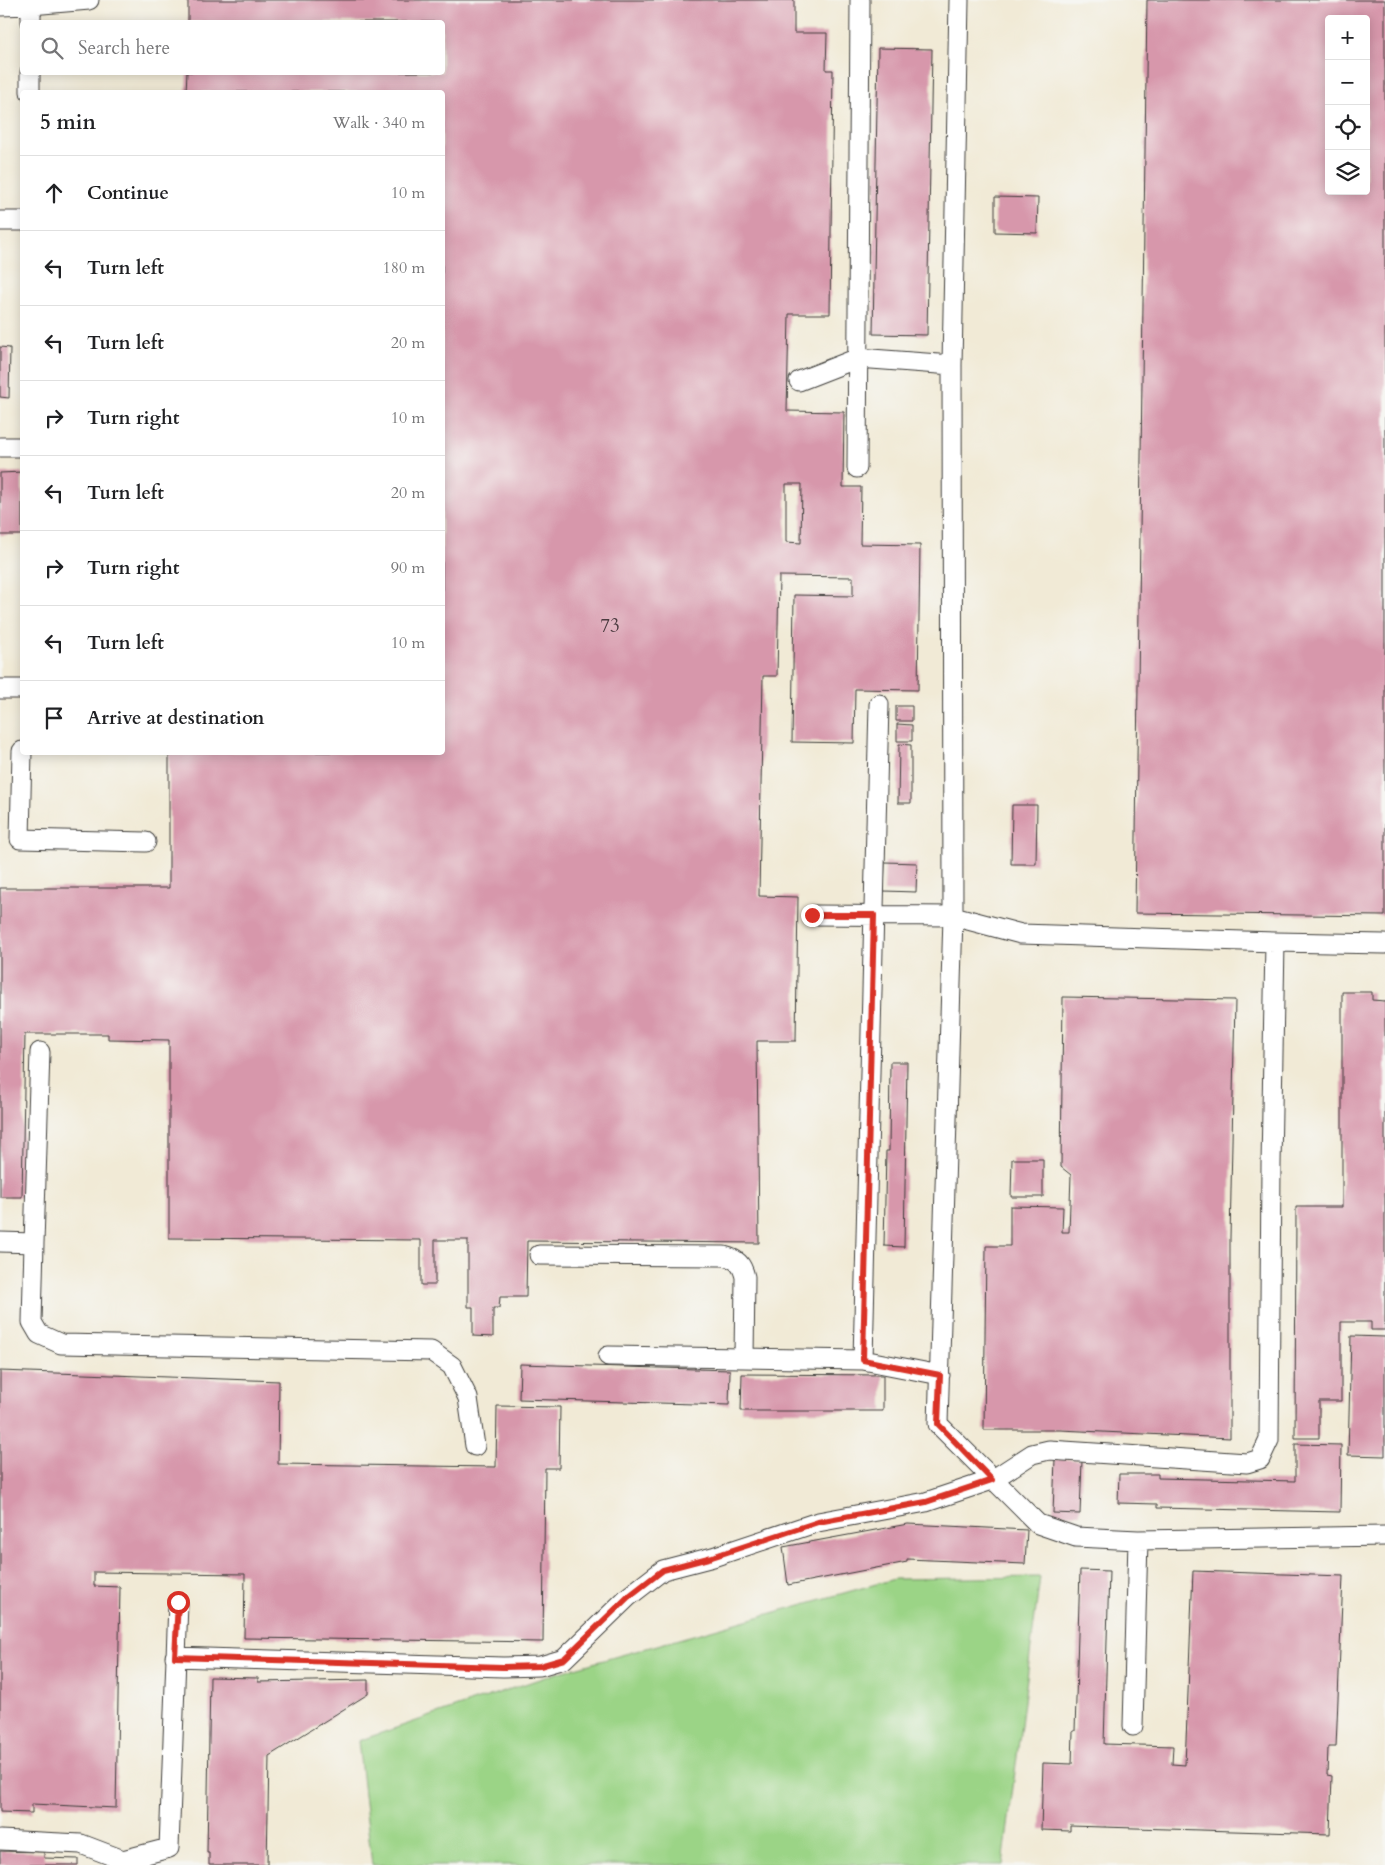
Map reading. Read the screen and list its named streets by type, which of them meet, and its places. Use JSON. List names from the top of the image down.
{
  "house_numbers": ["73"],
  "page": {
    "map_buttons": ["+", "−"],
    "search": "Search here",
    "heading": ["5 min", "Walk · 340 m"],
    "list": [
      ["Continue", "10 m"],
      ["Turn left", "180 m"],
      ["Turn left", "20 m"],
      ["Turn right", "10 m"],
      ["Turn left", "20 m"],
      ["Turn right", "90 m"],
      ["Turn left", "10 m"],
      "Arrive at destination"
    ]
  }
}
